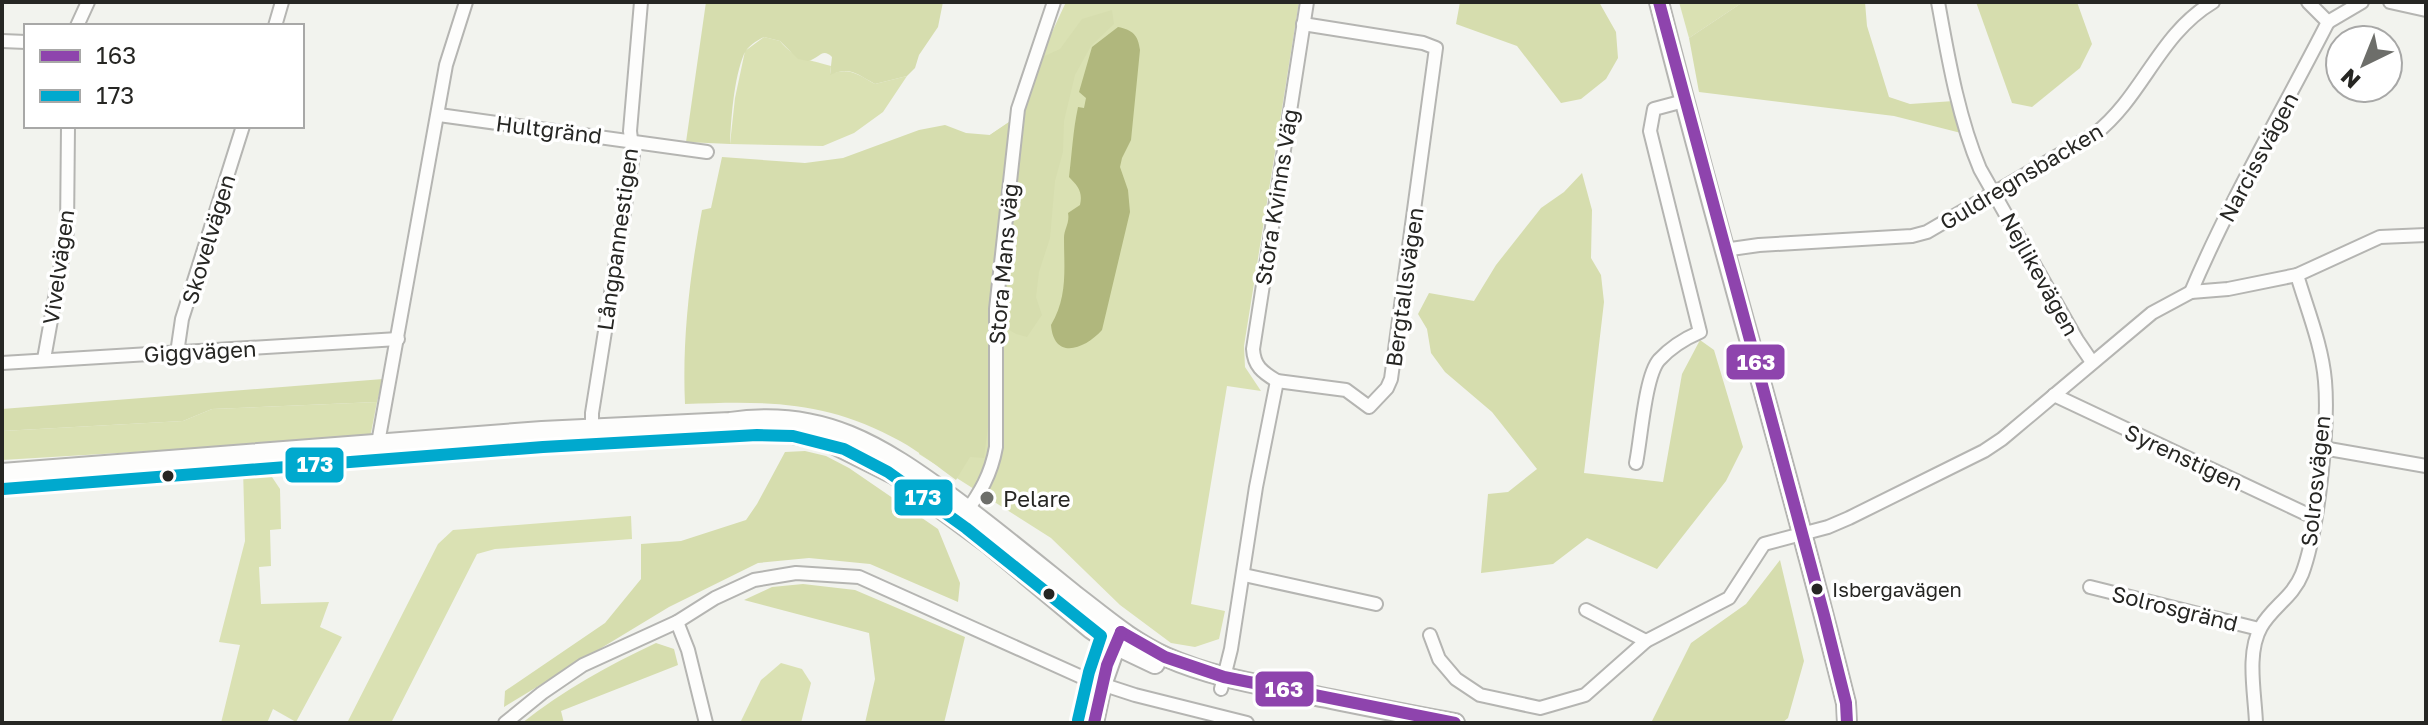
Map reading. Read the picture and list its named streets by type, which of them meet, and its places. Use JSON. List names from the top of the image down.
{
  "streets": {
    "street": [
      "Hultgränd",
      "Narcissvägen",
      "Guldregnsbacken",
      "Stora Kvinns Väg",
      "Skovelvägen",
      "Långpannestigen",
      "Stora Mans väg",
      "Vivelvägen",
      "Nejlikevägen",
      "Bergtallsvägen",
      "Giggvägen",
      "Syrenstigen",
      "Solrosvägen",
      "Solrosgränd"
    ]
  },
  "crossings": [
    ["Hultgränd", "Långpannestigen"],
    ["Guldregnsbacken", "Nejlikevägen"],
    ["Stora Kvinns Väg", "Bergtallsvägen"],
    ["Skovelvägen", "Giggvägen"],
    ["Vivelvägen", "Giggvägen"],
    ["Syrenstigen", "Solrosvägen"],
    ["Solrosvägen", "Solrosgränd"]
  ],
  "places": ["Pelare", "Isbergavägen"],
  "lines": ["transit line 163", "transit line 173"],
  "legend": ["163", "173"],
  "north": "bottom left"
}
